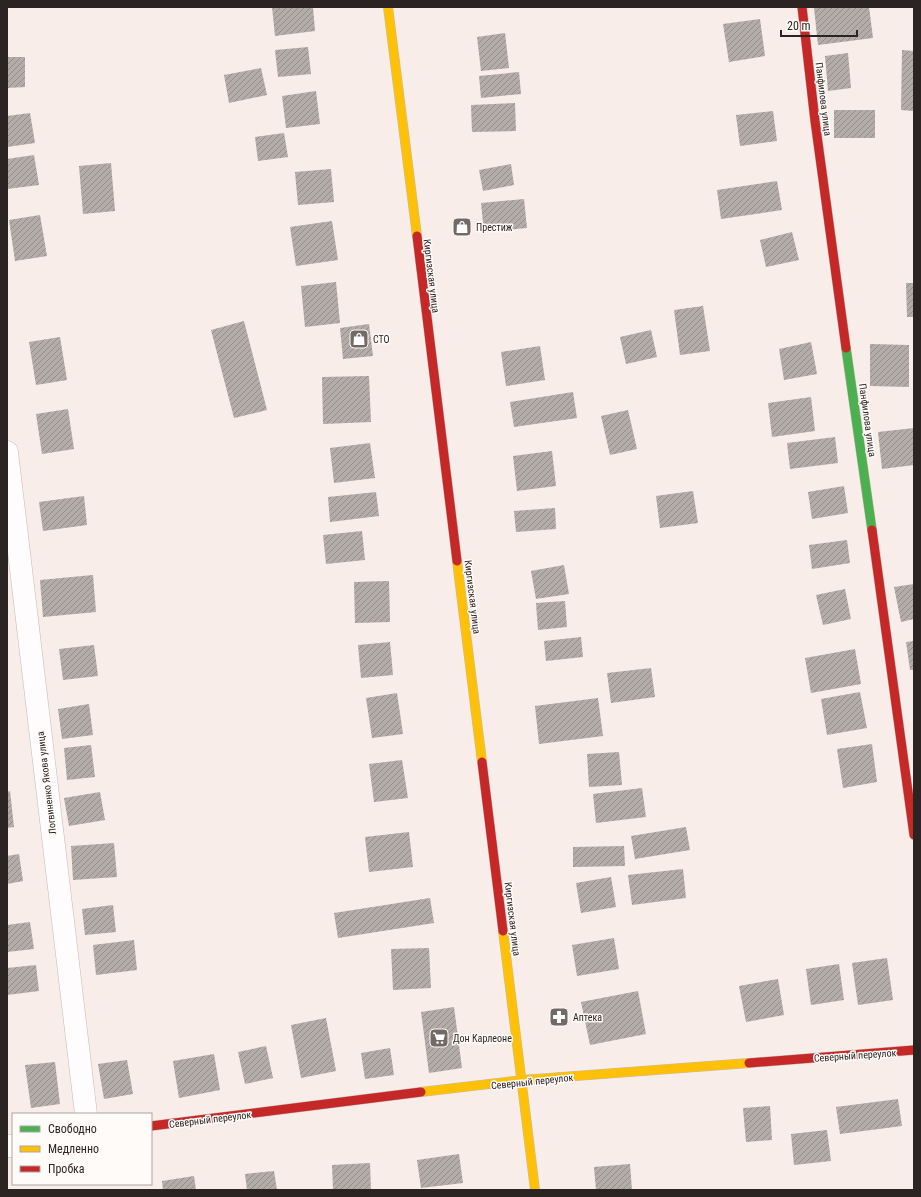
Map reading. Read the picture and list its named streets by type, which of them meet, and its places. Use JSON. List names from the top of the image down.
{
  "streets": {
    "street": [
      "Панфилова улица",
      "Киргизская улица",
      "Логвиненко Якова улица",
      "Северный переулок"
    ]
  },
  "crossings": [
    ["Киргизская улица", "Северный переулок"]
  ],
  "places": {
    "shop": ["Престиж", "СТО"],
    "pharmacy": ["Аптека"],
    "supermarket": ["Дон Карлеоне"]
  },
  "legend": ["Свободно", "Медленно", "Пробка"],
  "scale_bar": "20 m"
}
